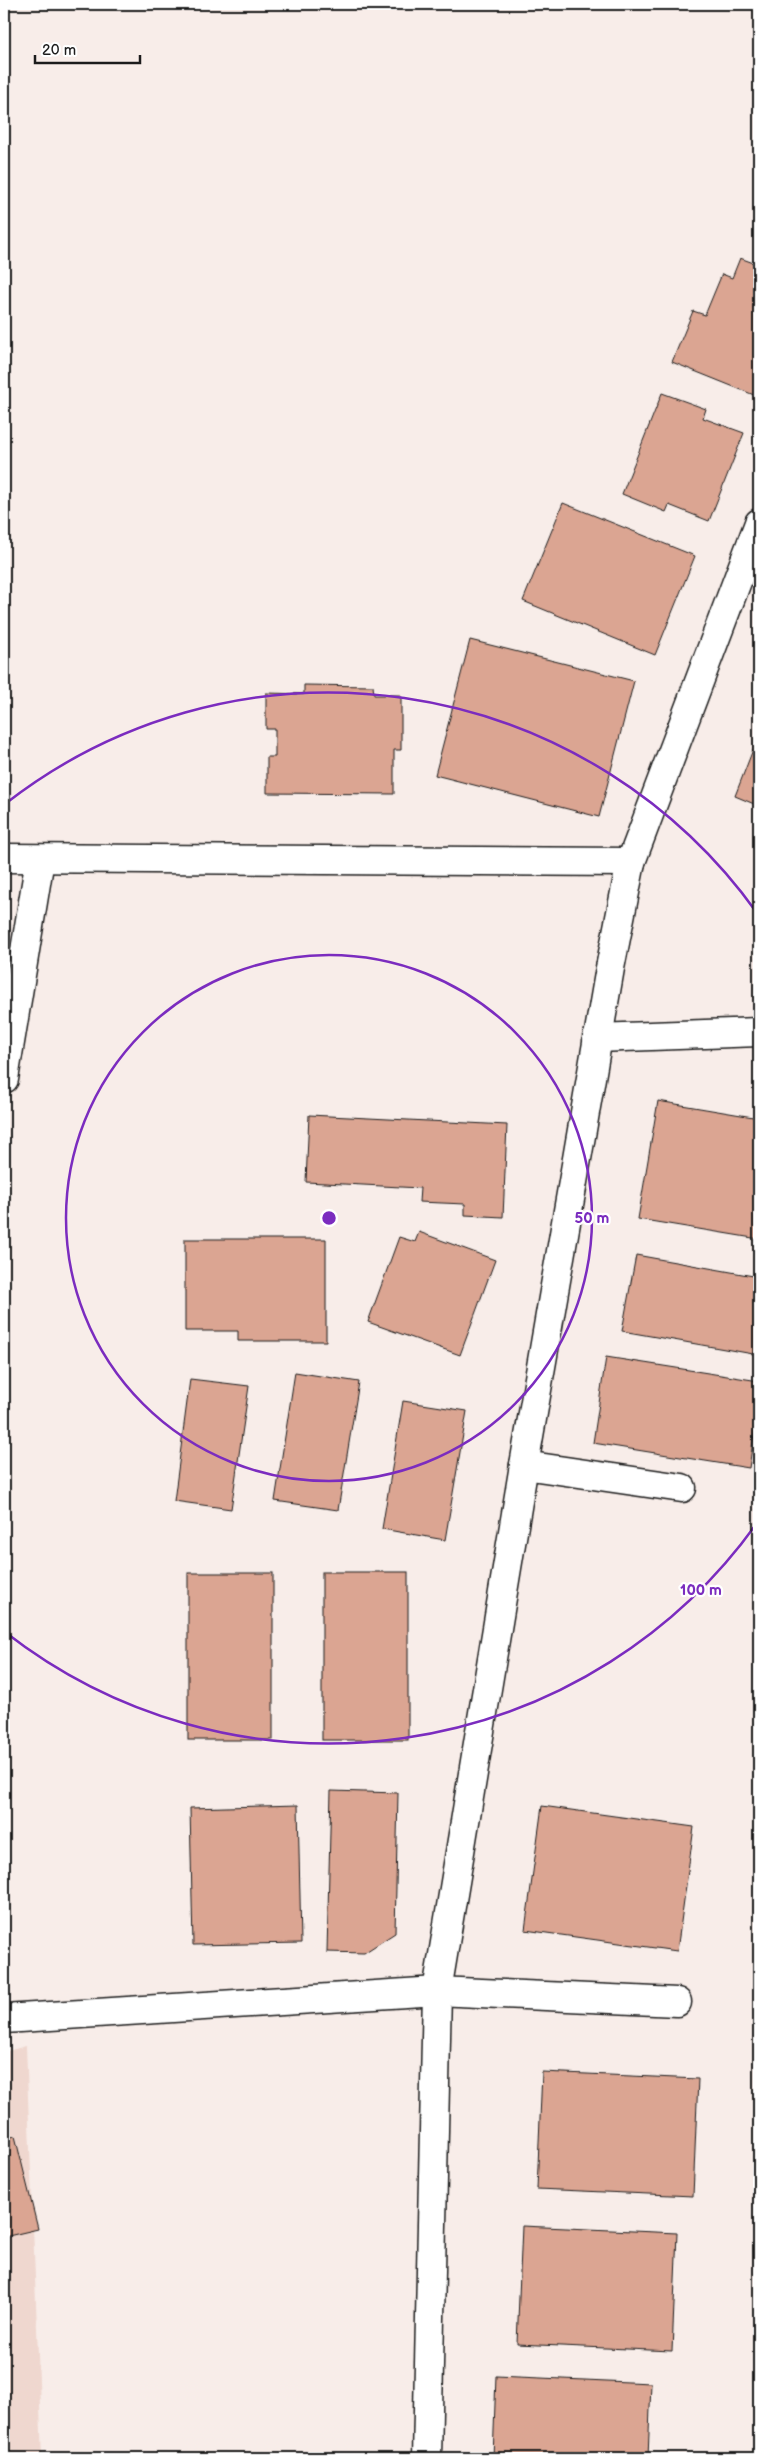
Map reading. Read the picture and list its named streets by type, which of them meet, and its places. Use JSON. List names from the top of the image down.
{
  "scale_bar": "20 m",
  "rings": ["50 m", "100 m"]
}
